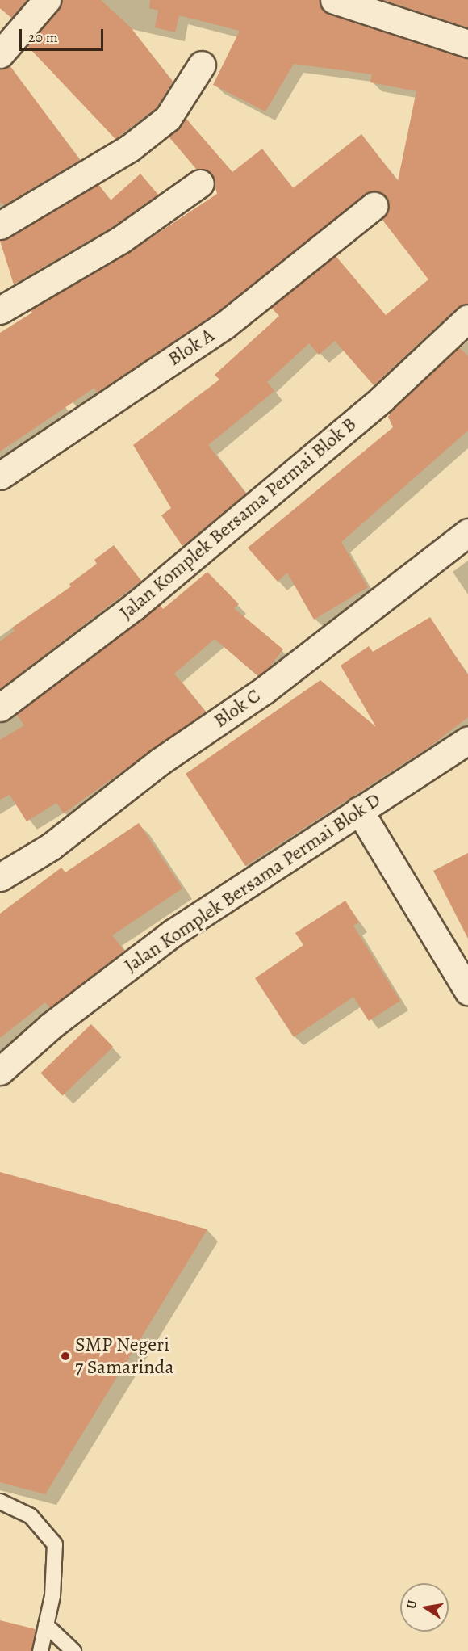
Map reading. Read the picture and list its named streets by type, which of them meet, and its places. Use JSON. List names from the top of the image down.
{
  "streets": {
    "street": [
      "Blok A",
      "Jalan Komplek Bersama Permai Blok B",
      "Blok C",
      "Jalan Komplek Bersama Permai Blok D"
    ]
  },
  "places": ["SMP Negeri 7 Samarinda"],
  "scale_bar": "20 m",
  "north": "left"
}
